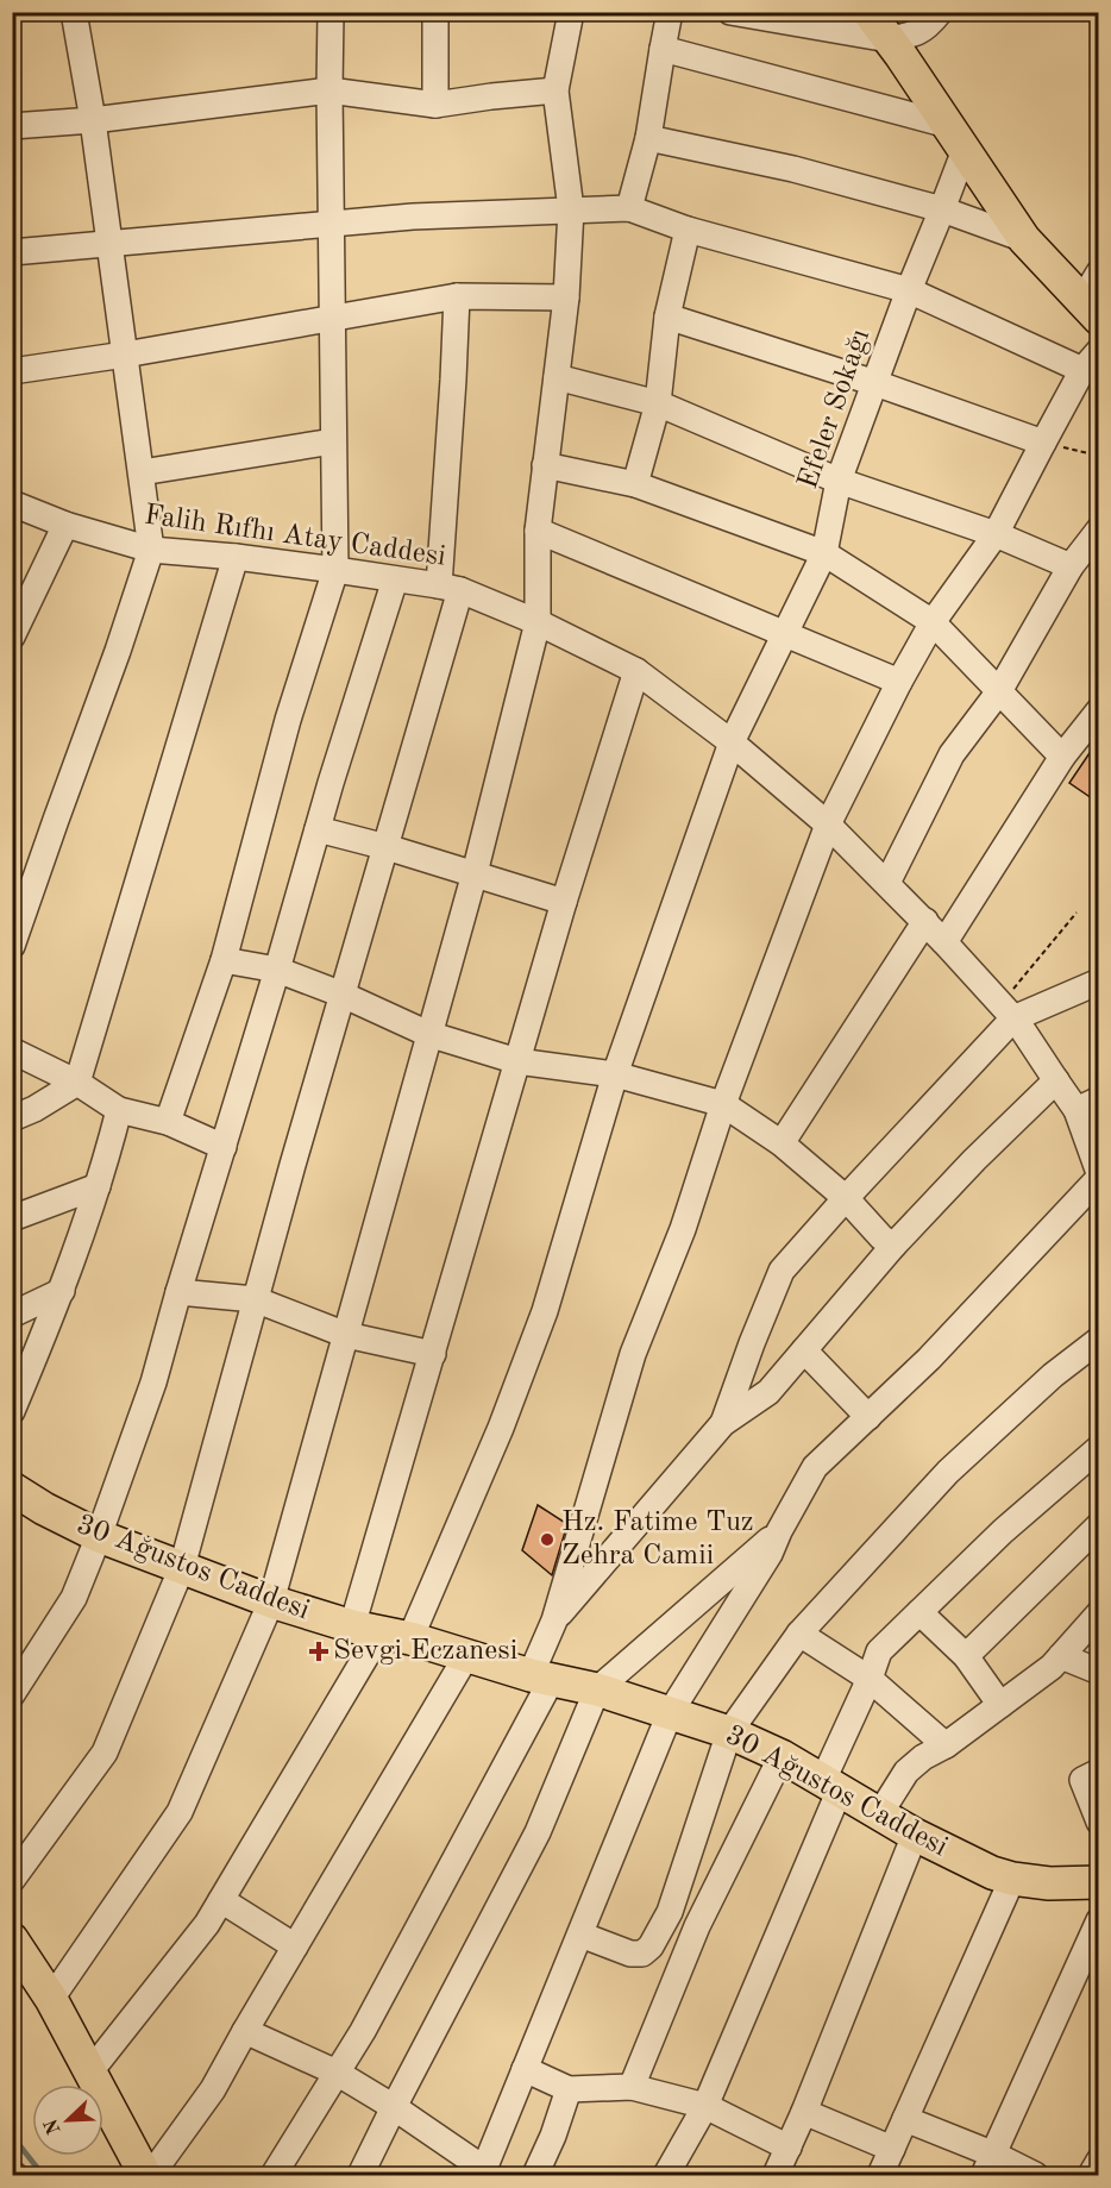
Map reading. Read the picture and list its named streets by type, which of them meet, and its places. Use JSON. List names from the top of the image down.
{
  "streets": {
    "main road": ["30 Ağustos Caddesi"],
    "street": ["Efeler Sokağı", "Falih Rıfhı Atay Caddesi"]
  },
  "crossings": [
    ["Efeler Sokağı", "Falih Rıfhı Atay Caddesi"],
    ["Efeler Sokağı", "30 Ağustos Caddesi"]
  ],
  "places": {
    "other": ["Hz. Fatime Tuz Zehra Camii"],
    "health": ["Sevgi Eczanesi"]
  },
  "north": "bottom left"
}
